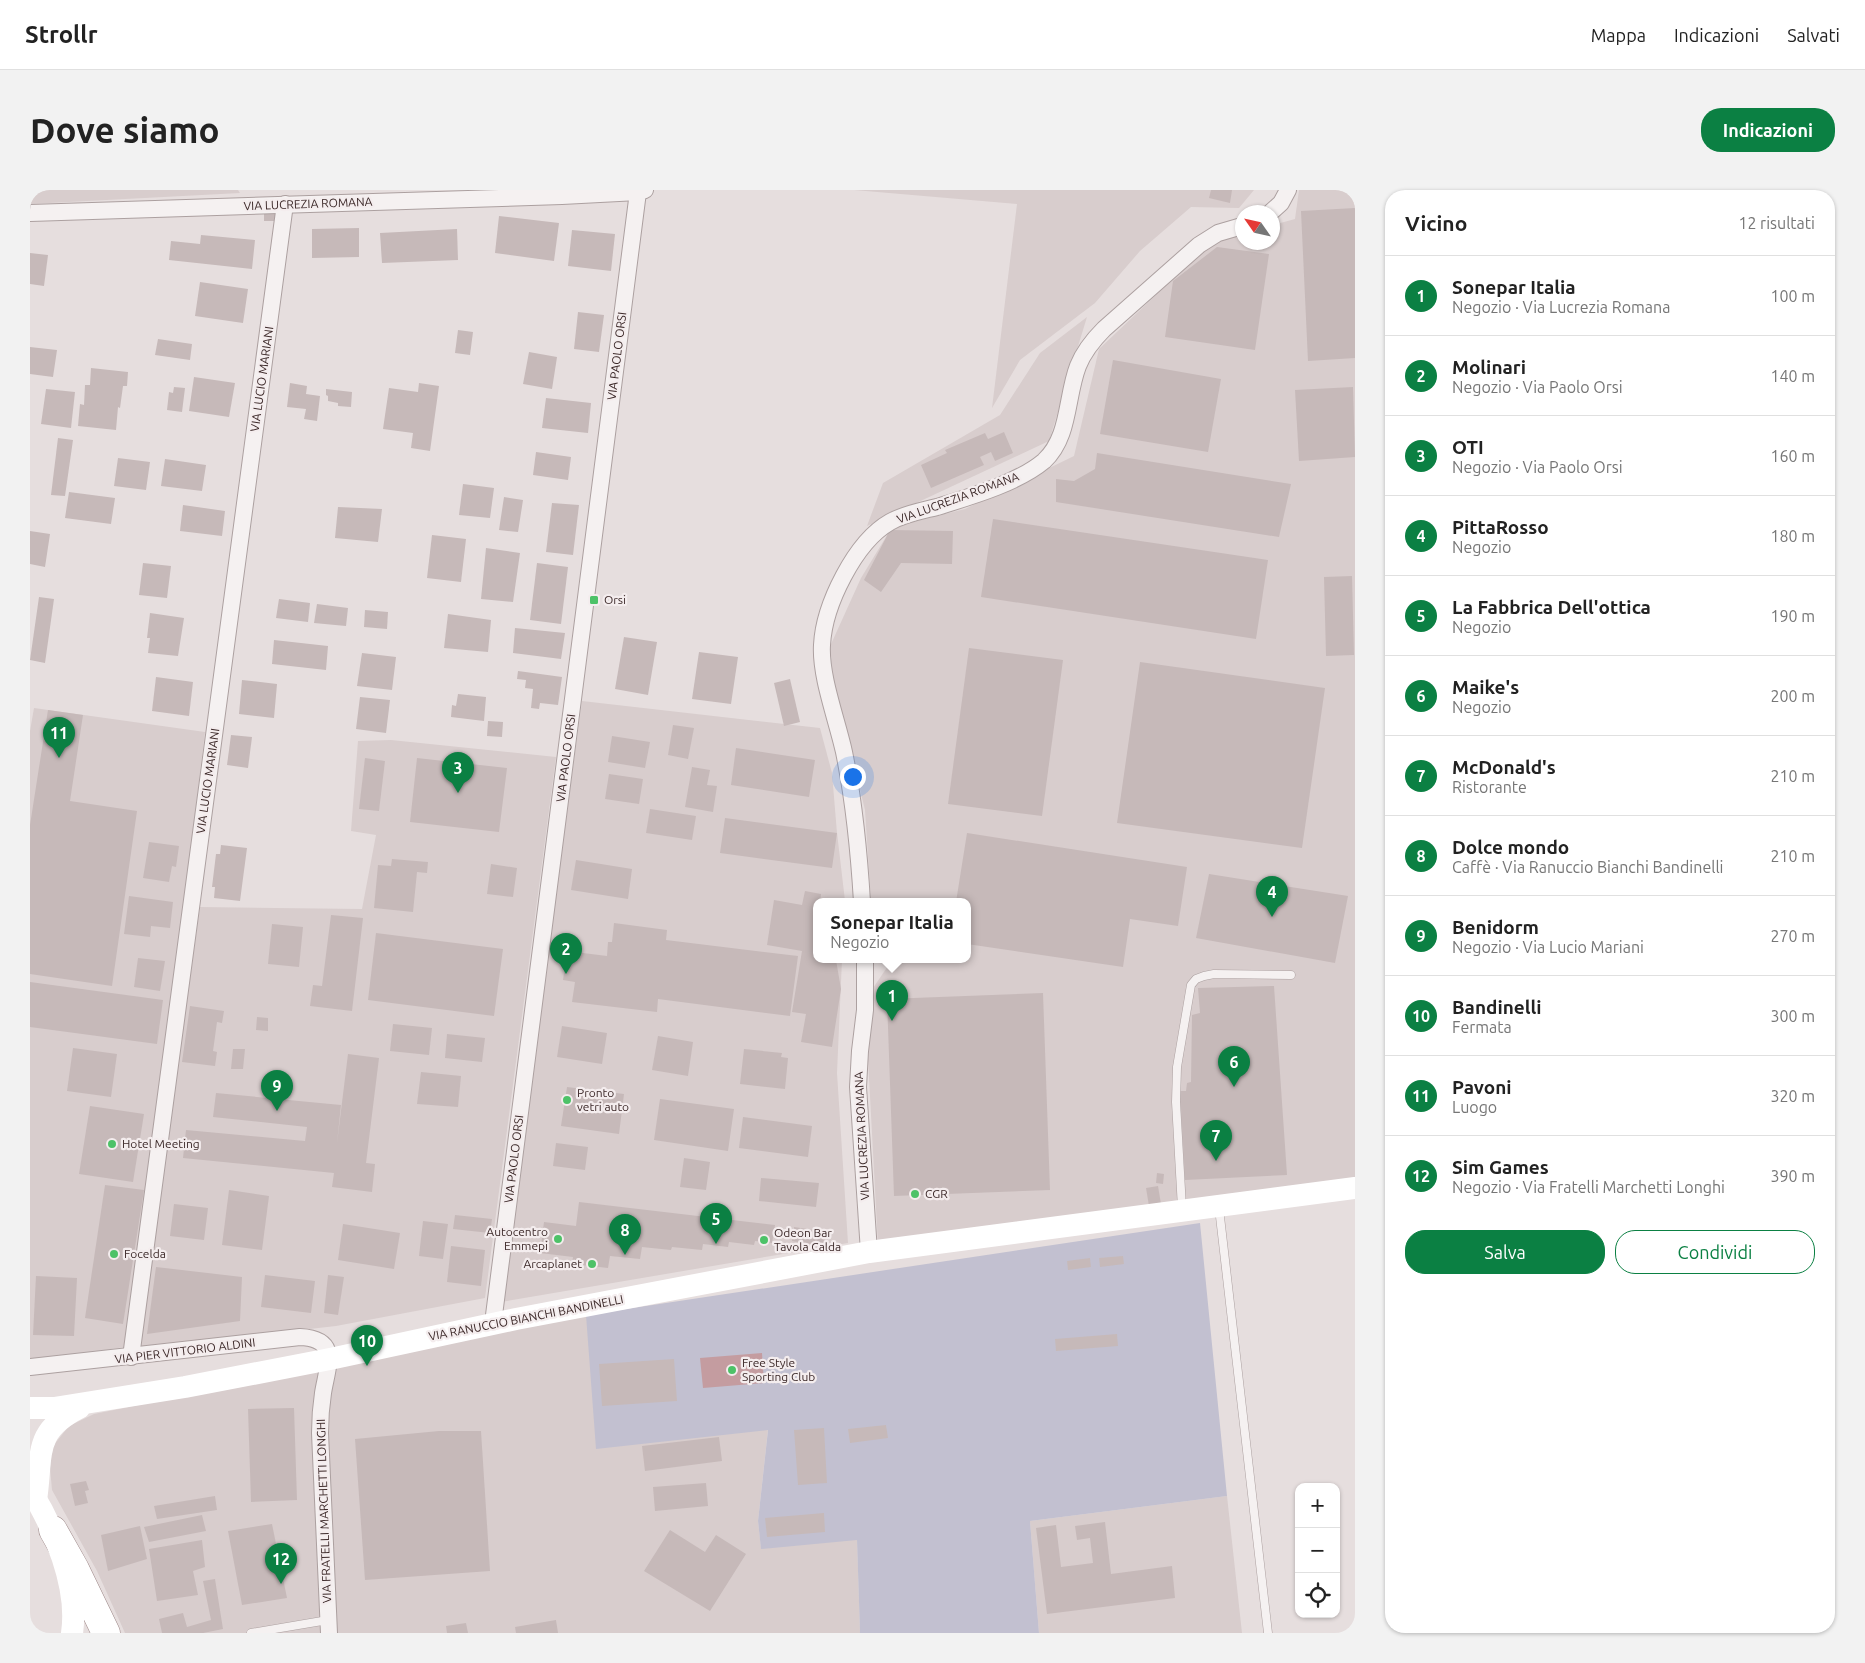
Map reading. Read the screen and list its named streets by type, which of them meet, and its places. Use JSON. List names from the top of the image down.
{
  "streets": {
    "street": [
      "VIA LUCREZIA ROMANA",
      "VIA PAOLO ORSI",
      "VIA LUCIO MARIANI",
      "VIA RANUCCIO BIANCHI BANDINELLI",
      "VIA PIER VITTORIO ALDINI",
      "VIA FRATELLI MARCHETTI LONGHI"
    ]
  },
  "crossings": [
    ["VIA LUCREZIA ROMANA", "VIA PAOLO ORSI"],
    ["VIA LUCREZIA ROMANA", "VIA LUCIO MARIANI"],
    ["VIA LUCREZIA ROMANA", "VIA RANUCCIO BIANCHI BANDINELLI"],
    ["VIA PAOLO ORSI", "VIA RANUCCIO BIANCHI BANDINELLI"],
    ["VIA LUCIO MARIANI", "VIA PIER VITTORIO ALDINI"],
    ["VIA RANUCCIO BIANCHI BANDINELLI", "VIA PIER VITTORIO ALDINI"],
    ["VIA RANUCCIO BIANCHI BANDINELLI", "VIA FRATELLI MARCHETTI LONGHI"],
    ["VIA PIER VITTORIO ALDINI", "VIA FRATELLI MARCHETTI LONGHI"]
  ],
  "places": {
    "transit": ["Orsi"],
    "other": [
      "Pronto vetri auto",
      "Hotel Meeting",
      "CGR",
      "Autocentro Emmepi",
      "Odeon Bar Tavola Calda",
      "Focelda",
      "Arcaplanet",
      "Free Style Sporting Club"
    ]
  },
  "north": "top left",
  "page": {
    "header": "Strollr",
    "nav": ["Mappa", "Indicazioni", "Salvati"],
    "buttons": [
      "Indicazioni",
      ["Salva", "Condividi"]
    ],
    "title": "Dove siamo",
    "heading": ["Vicino", "12 risultati"],
    "list": [
      {
        "mark": "1",
        "name": "Sonepar Italia",
        "note": "Negozio · Via Lucrezia Romana",
        "value": "100 m"
      },
      {
        "mark": "2",
        "name": "Molinari",
        "note": "Negozio · Via Paolo Orsi",
        "value": "140 m"
      },
      {
        "mark": "3",
        "name": "OTI",
        "note": "Negozio · Via Paolo Orsi",
        "value": "160 m"
      },
      {
        "mark": "4",
        "name": "PittaRosso",
        "note": "Negozio",
        "value": "180 m"
      },
      {
        "mark": "5",
        "name": "La Fabbrica Dell'ottica",
        "note": "Negozio",
        "value": "190 m"
      },
      {
        "mark": "6",
        "name": "Maike's",
        "note": "Negozio",
        "value": "200 m"
      },
      {
        "mark": "7",
        "name": "McDonald's",
        "note": "Ristorante",
        "value": "210 m"
      },
      {
        "mark": "8",
        "name": "Dolce mondo",
        "note": "Caffè · Via Ranuccio Bianchi Bandinelli",
        "value": "210 m"
      },
      {
        "mark": "9",
        "name": "Benidorm",
        "note": "Negozio · Via Lucio Mariani",
        "value": "270 m"
      },
      {
        "mark": "10",
        "name": "Bandinelli",
        "note": "Fermata",
        "value": "300 m"
      },
      {
        "mark": "11",
        "name": "Pavoni",
        "note": "Luogo",
        "value": "320 m"
      },
      {
        "mark": "12",
        "name": "Sim Games",
        "note": "Negozio · Via Fratelli Marchetti Longhi",
        "value": "390 m"
      }
    ],
    "pins": [
      "11",
      "3",
      "4",
      "2",
      "1",
      "6",
      "9",
      "7",
      "5",
      "8",
      "10",
      "12"
    ],
    "popup": ["Sonepar Italia", "Negozio"],
    "map_buttons": ["+", "−"]
  }
}
